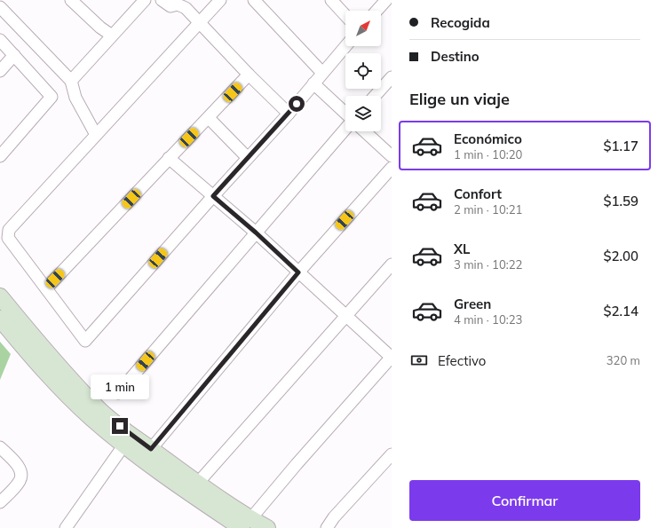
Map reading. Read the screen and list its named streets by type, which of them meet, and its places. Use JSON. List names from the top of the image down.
{
  "north": "top right",
  "page": {
    "banner": ["Recogida", "Destino"],
    "heading": "Elige un viaje",
    "list": [
      {
        "name": "Económico",
        "note": "1 min · 10:20",
        "value": "$1.17"
      },
      {
        "name": "Confort",
        "note": "2 min · 10:21",
        "value": "$1.59"
      },
      {
        "name": "XL",
        "note": "3 min · 10:22",
        "value": "$2.00"
      },
      {
        "name": "Green",
        "note": "4 min · 10:23",
        "value": "$2.14"
      }
    ],
    "pay": ["Efectivo", "320 m"],
    "bubble": "1 min",
    "buttons": "Confirmar"
  }
}
